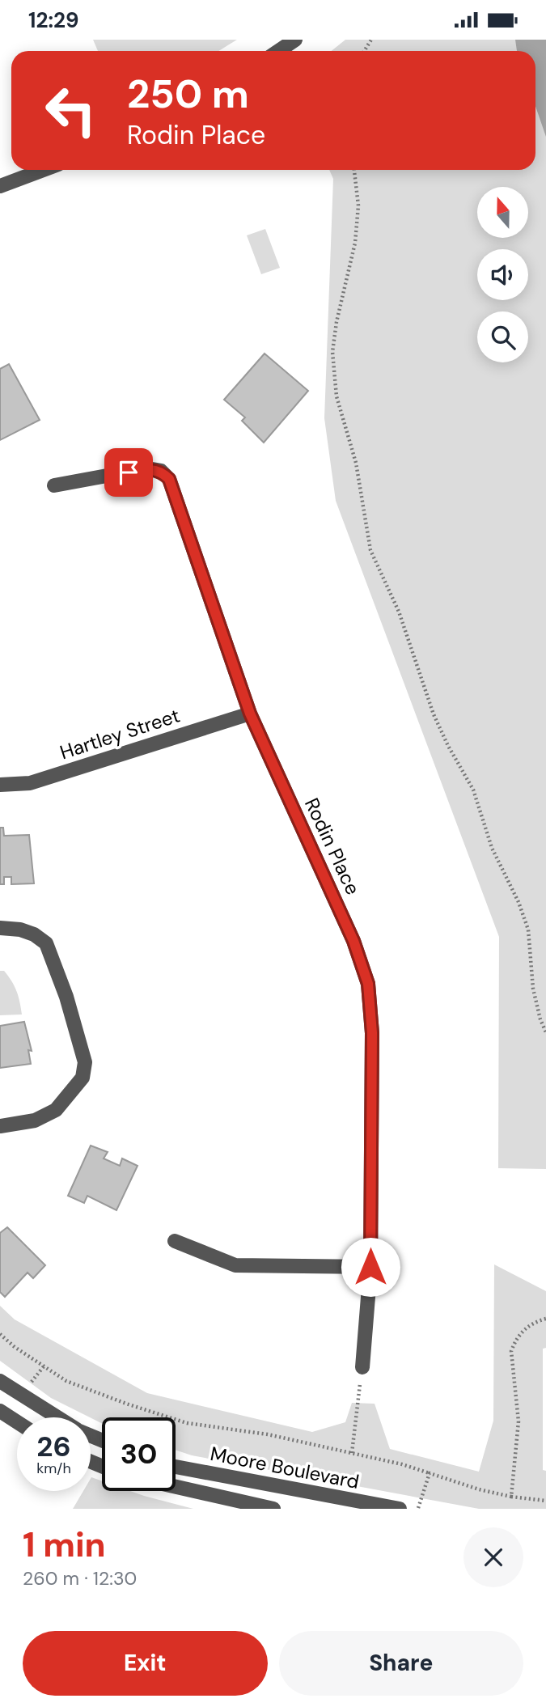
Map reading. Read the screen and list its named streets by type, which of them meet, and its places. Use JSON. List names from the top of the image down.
{
  "streets": {
    "street": ["Hartley Street", "Rodin Place", "Moore Boulevard"]
  },
  "crossings": [
    ["Hartley Street", "Rodin Place"]
  ],
  "north": "top",
  "page": {
    "status": "12:29",
    "turn": ["250 m", "Rodin Place"],
    "speed": "26 km/h",
    "limit": "30",
    "heading": ["1 min", "260 m · 12:30"],
    "buttons": ["Exit", "Share"]
  }
}
